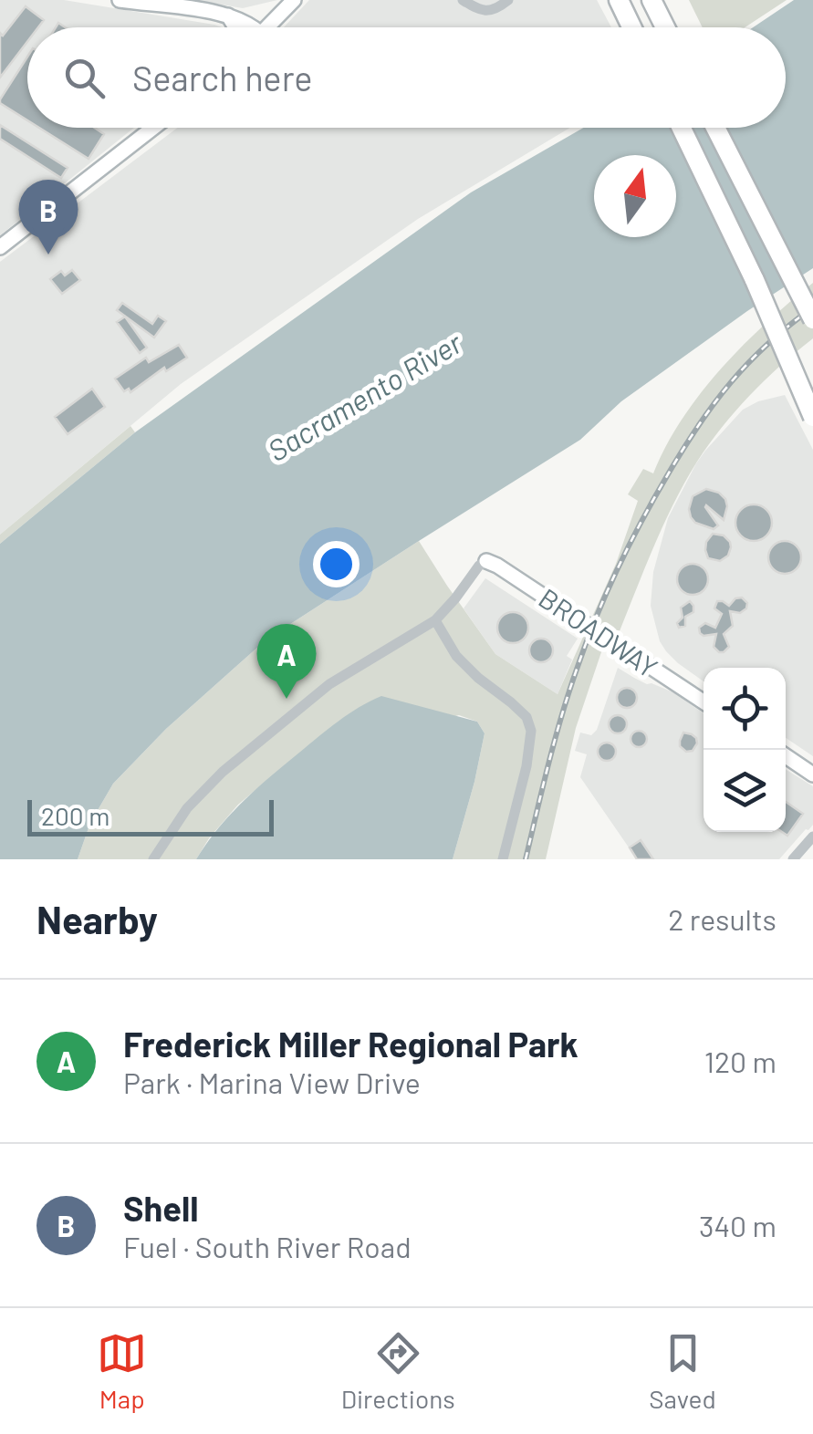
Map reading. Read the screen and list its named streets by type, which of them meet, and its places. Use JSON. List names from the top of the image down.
{
  "streets": {
    "street": ["BROADWAY"]
  },
  "water": ["Sacramento River"],
  "scale_bar": "200 m",
  "north": "top",
  "page": {
    "search": "Search here",
    "pins": ["B", "A"],
    "scale": "200 m",
    "heading": ["Nearby", "2 results"],
    "list": [
      {
        "mark": "A",
        "name": "Frederick Miller Regional Park",
        "note": "Park · Marina View Drive",
        "value": "120 m"
      },
      {
        "mark": "B",
        "name": "Shell",
        "note": "Fuel · South River Road",
        "value": "340 m"
      }
    ],
    "nav": ["Map", "Directions", "Saved"]
  }
}
